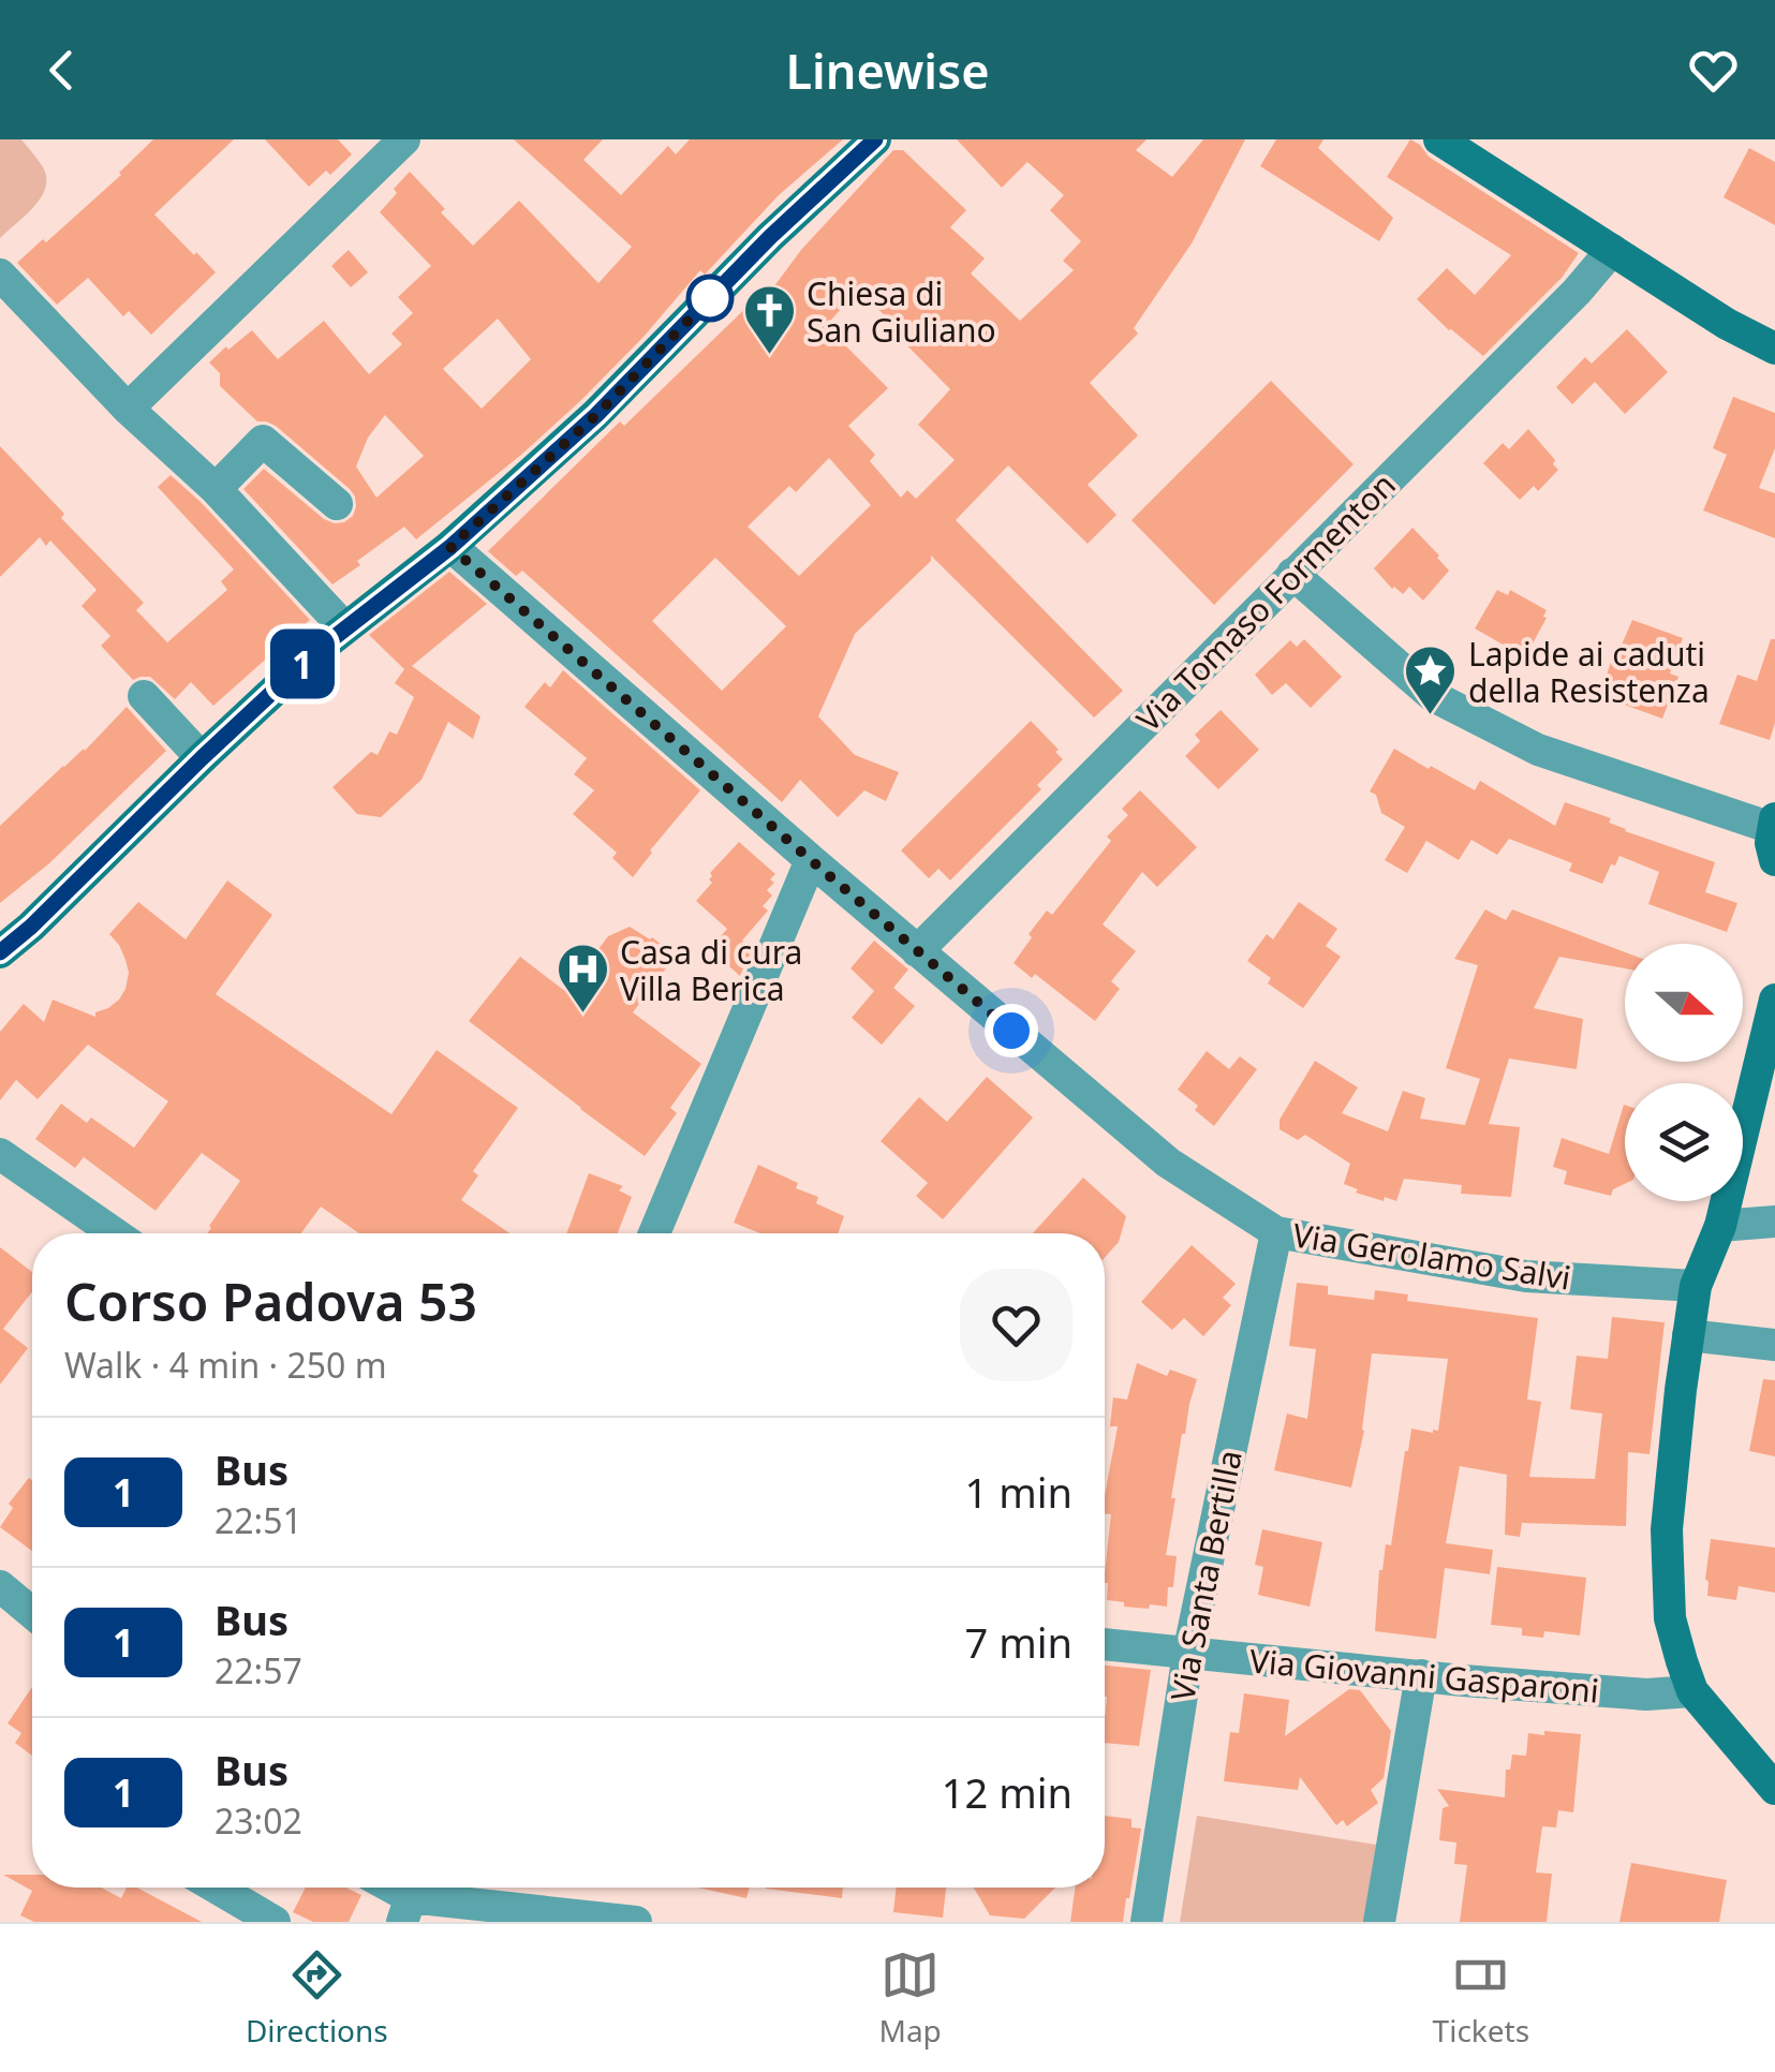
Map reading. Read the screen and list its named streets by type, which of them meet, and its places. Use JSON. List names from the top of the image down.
{
  "streets": {
    "street": [
      "Via Tomaso Formenton",
      "Via Gerolamo Salvi",
      "Via Santa Bertilla",
      "Via Giovanni Gasparoni"
    ]
  },
  "crossings": [
    ["Via Tomaso Formenton", "Via Gerolamo Salvi"],
    ["Via Gerolamo Salvi", "Via Santa Bertilla"],
    ["Via Santa Bertilla", "Via Giovanni Gasparoni"]
  ],
  "places": {
    "church": ["Chiesa di San Giuliano"],
    "place": ["Lapide ai caduti della Resistenza"],
    "hospital": ["Casa di cura Villa Berica"]
  },
  "lines": ["bus line 1"],
  "north": "right",
  "page": {
    "header": "Linewise",
    "on_map": "1",
    "heading": ["Corso Padova 53", "Walk · 4 min · 250 m"],
    "list": [
      {
        "mark": "1",
        "name": "Bus",
        "note": "22:51",
        "value": "1 min"
      },
      {
        "mark": "1",
        "name": "Bus",
        "note": "22:57",
        "value": "7 min"
      },
      {
        "mark": "1",
        "name": "Bus",
        "note": "23:02",
        "value": "12 min"
      }
    ],
    "tabs": ["Directions", "Map", "Tickets"]
  }
}
